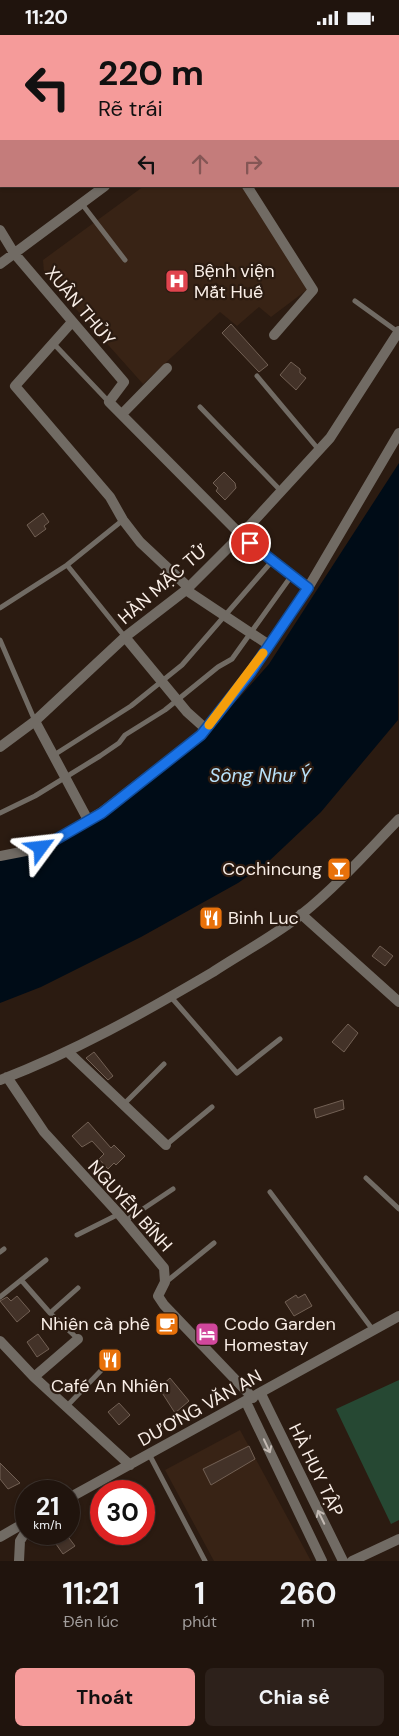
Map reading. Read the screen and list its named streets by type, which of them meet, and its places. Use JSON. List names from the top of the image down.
{
  "streets": {
    "street": [
      "XUÂN THỦY",
      "HÀN MẶC TỬ",
      "NGUYỄN BÍNH",
      "DƯƠNG VĂN AN",
      "HÀ HUY TẬP"
    ]
  },
  "crossings": [
    ["NGUYỄN BÍNH", "DƯƠNG VĂN AN"],
    ["NGUYỄN BÍNH", "HÀ HUY TẬP"],
    ["DƯƠNG VĂN AN", "HÀ HUY TẬP"]
  ],
  "water": ["Sông Như Ý"],
  "places": {
    "hospital": ["Bệnh viện Mắt Huế"],
    "bar": ["Cochincung"],
    "restaurant": ["Binh Luc", "Café An Nhiên"],
    "cafe": ["Nhiên cà phê"],
    "hotel": ["Codo Garden Homestay"]
  },
  "page": {
    "status": "11:20",
    "turn": ["220 m", "Rẽ trái"],
    "speed": "21 km/h",
    "limit": "30",
    "eta": [
      "11:21",
      "Đến lúc",
      "1",
      "phút",
      "260",
      "m"
    ],
    "buttons": ["Thoát", "Chia sẻ"]
  }
}
